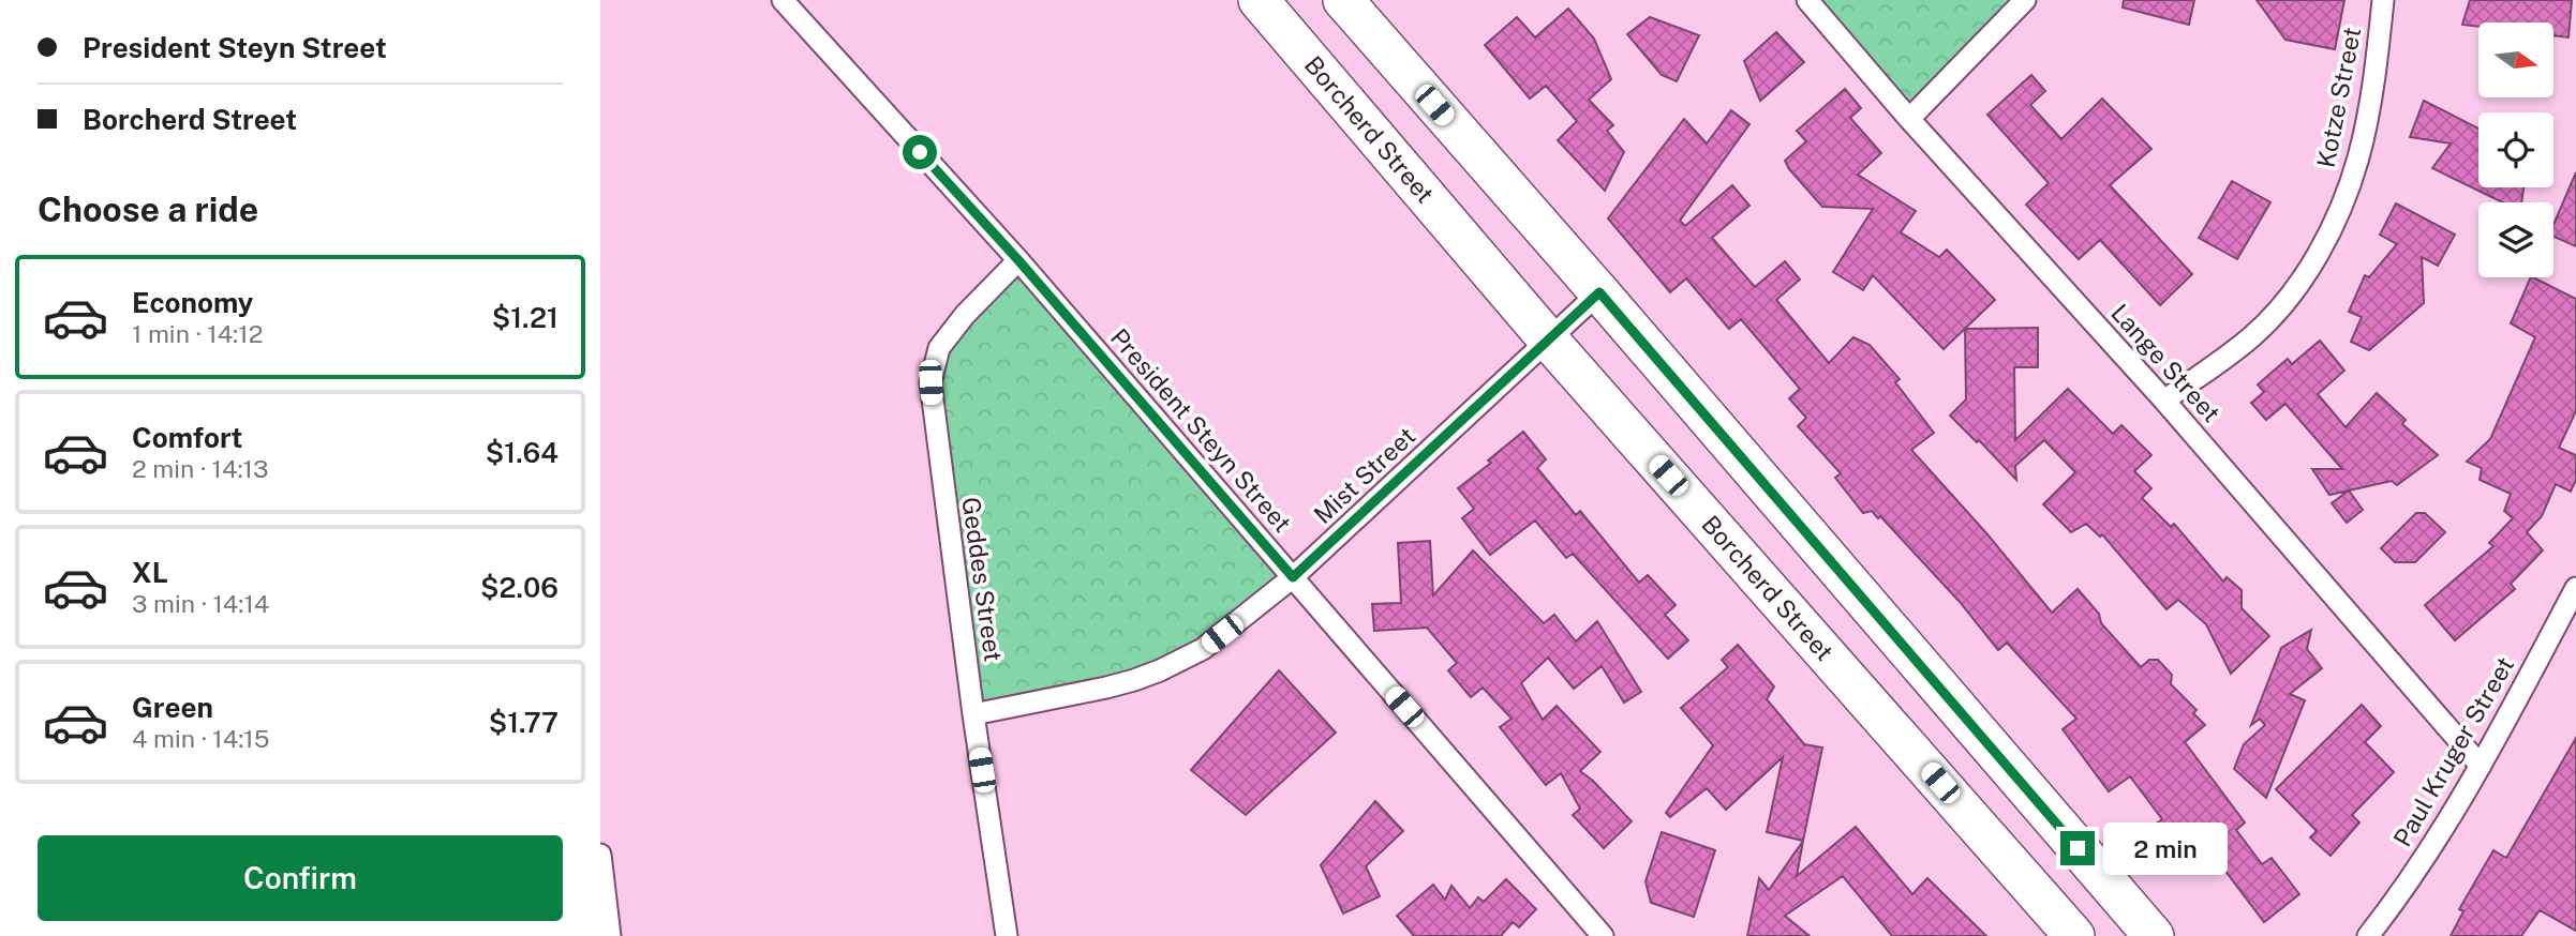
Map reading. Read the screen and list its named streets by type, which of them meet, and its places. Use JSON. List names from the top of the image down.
{
  "streets": {
    "highway": ["Borcherd Street"],
    "street": [
      "Kotze Street",
      "Lange Street",
      "President Steyn Street",
      "Mist Street",
      "Geddes Street",
      "Paul Kruger Street"
    ]
  },
  "crossings": [
    ["Kotze Street", "Lange Street"],
    ["Borcherd Street", "Mist Street"],
    ["Lange Street", "Paul Kruger Street"],
    ["President Steyn Street", "Mist Street"],
    ["President Steyn Street", "Geddes Street"],
    ["Mist Street", "Geddes Street"]
  ],
  "north": "right",
  "page": {
    "banner": ["President Steyn Street", "Borcherd Street"],
    "heading": "Choose a ride",
    "list": [
      {
        "name": "Economy",
        "note": "1 min · 14:12",
        "value": "$1.21"
      },
      {
        "name": "Comfort",
        "note": "2 min · 14:13",
        "value": "$1.64"
      },
      {
        "name": "XL",
        "note": "3 min · 14:14",
        "value": "$2.06"
      },
      {
        "name": "Green",
        "note": "4 min · 14:15",
        "value": "$1.77"
      }
    ],
    "buttons": "Confirm",
    "bubble": "2 min"
  }
}
